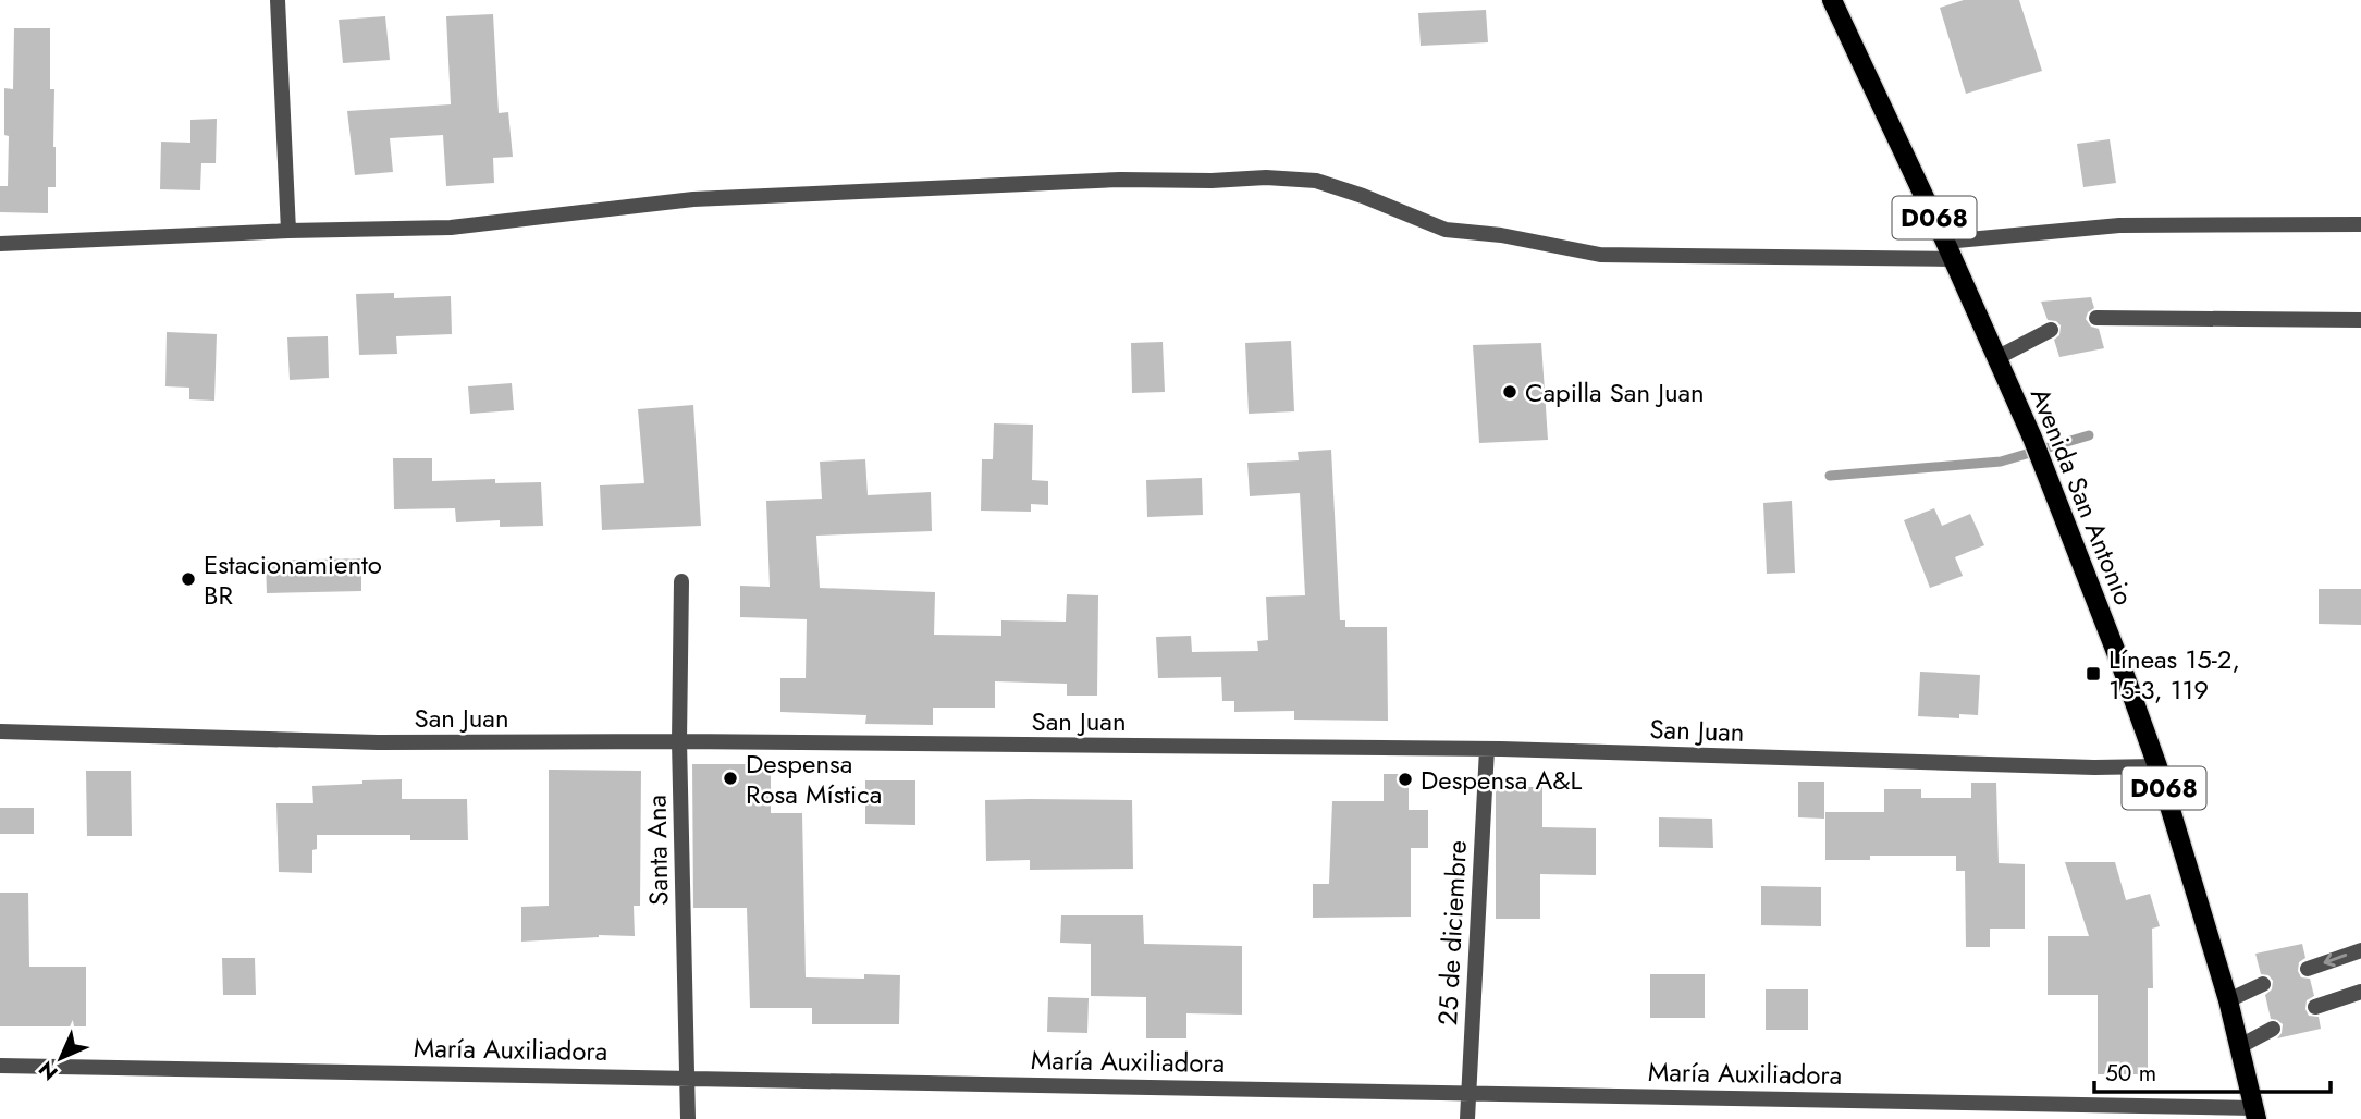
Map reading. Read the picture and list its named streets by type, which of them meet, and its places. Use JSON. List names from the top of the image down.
{
  "streets": {
    "main road": ["D068", "Avenida San Antonio"],
    "street": [
      "San Juan",
      "Santa Ana",
      "25 de diciembre",
      "María Auxiliadora"
    ]
  },
  "crossings": [
    ["Avenida San Antonio", "San Juan"],
    ["Avenida San Antonio", "María Auxiliadora"],
    ["San Juan", "Santa Ana"],
    ["San Juan", "25 de diciembre"],
    ["Santa Ana", "María Auxiliadora"],
    ["25 de diciembre", "María Auxiliadora"]
  ],
  "places": {
    "other": [
      "Capilla San Juan",
      "Estacionamiento BR",
      "Despensa Rosa Mística",
      "Despensa A&L"
    ],
    "transit": ["Líneas 15-2, 15-3, 119"]
  },
  "scale_bar": "50 m",
  "north": "bottom left"
}
